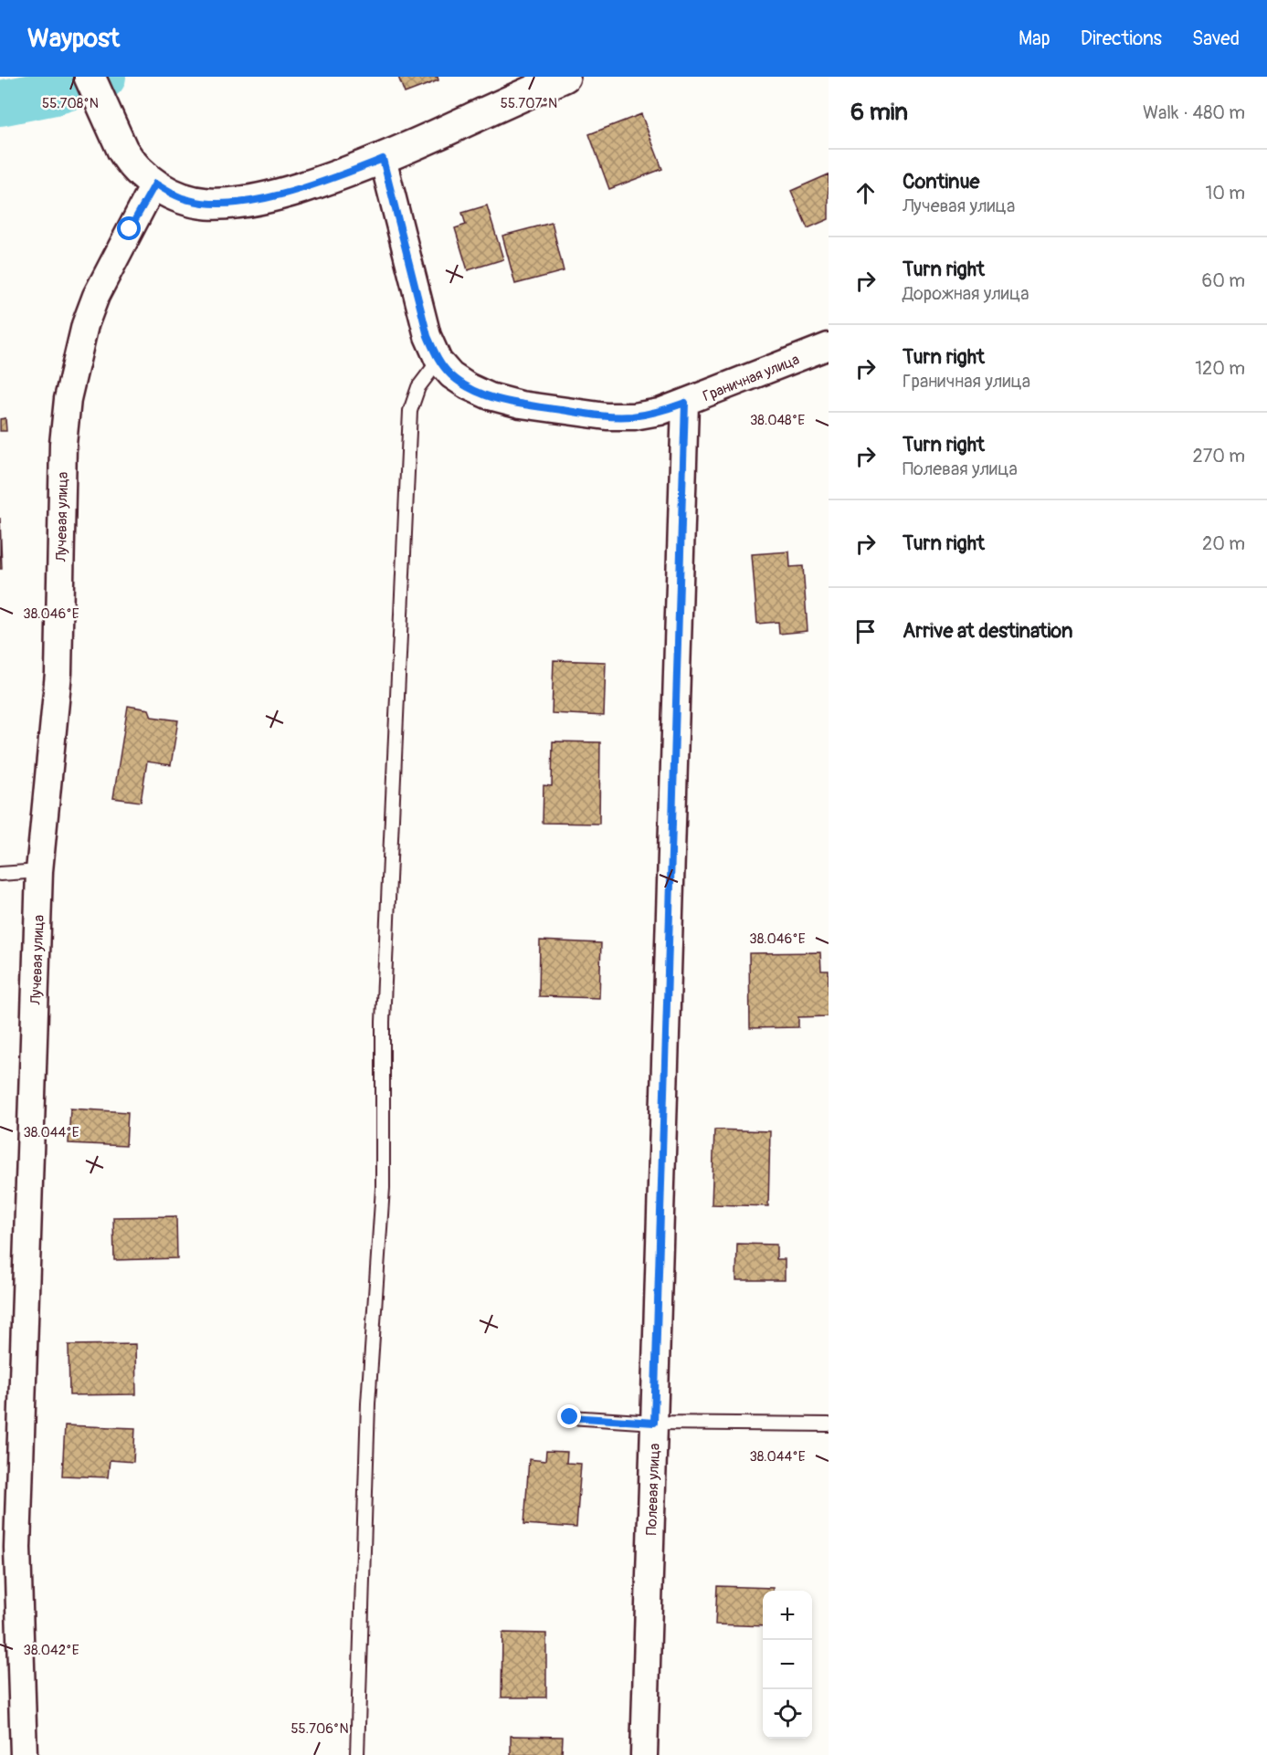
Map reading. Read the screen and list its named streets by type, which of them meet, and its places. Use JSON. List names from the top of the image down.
{
  "streets": {
    "street": ["Граничная улица", "Лучевая улица", "Полевая улица"]
  },
  "crossings": [
    ["Граничная улица", "Полевая улица"]
  ],
  "page": {
    "header": "Waypost",
    "nav": ["Map", "Directions", "Saved"],
    "heading": ["6 min", "Walk · 480 m"],
    "list": [
      ["Continue", "Лучевая улица", "10 m"],
      ["Turn right", "Дорожная улица", "60 m"],
      ["Turn right", "Граничная улица", "120 m"],
      ["Turn right", "Полевая улица", "270 m"],
      ["Turn right", "20 m"],
      "Arrive at destination"
    ],
    "map_buttons": ["+", "−"]
  },
  "coordinates": [
    "55.708°N",
    "55.707°N",
    "38.048°E",
    "38.046°E",
    "38.044°E",
    "38.042°E",
    "55.706°N"
  ]
}
